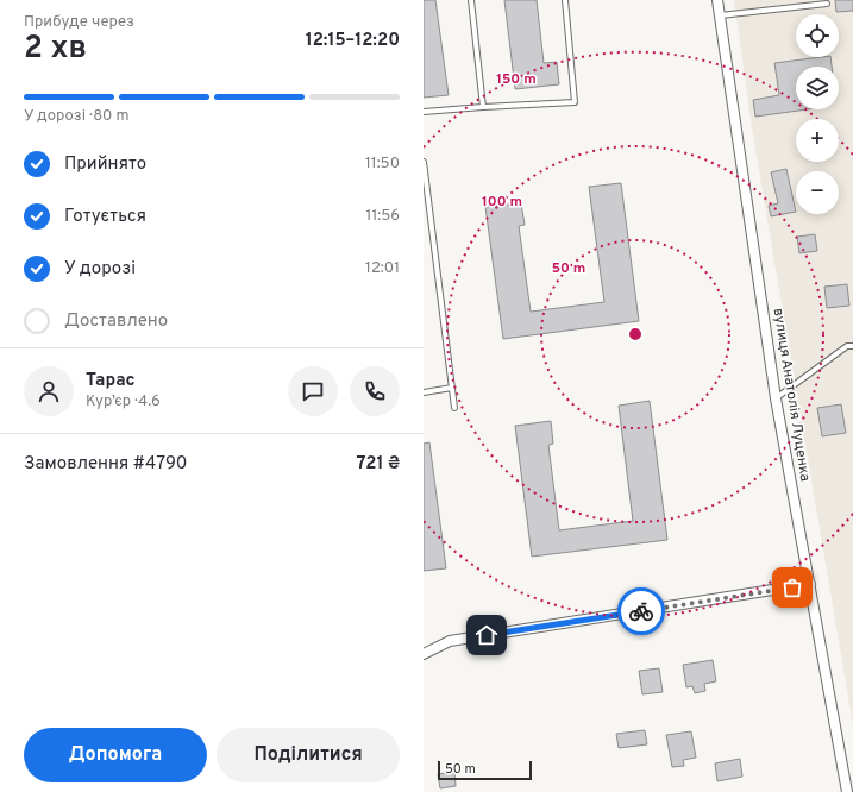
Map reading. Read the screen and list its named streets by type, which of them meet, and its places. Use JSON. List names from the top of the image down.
{
  "streets": {
    "street": ["вулиця Анатолія Луценка"]
  },
  "scale_bar": "50 m",
  "page": {
    "heading": ["2 хв", "Прибуде через", "12:15–12:20"],
    "panel": [
      "Тарас",
      "Кур’єр · 4.6",
      "Замовлення #4790",
      "721 ₴"
    ],
    "map_buttons": ["+", "−"],
    "bar": "У дорозі · 80 m",
    "list": [
      ["Прийнято", "11:50"],
      ["Готується", "11:56"],
      ["У дорозі", "12:01"],
      "Доставлено"
    ],
    "buttons": ["Допомога", "Поділитися"],
    "scale": "50 m"
  },
  "rings": ["150 m", "100 m", "50 m"]
}
